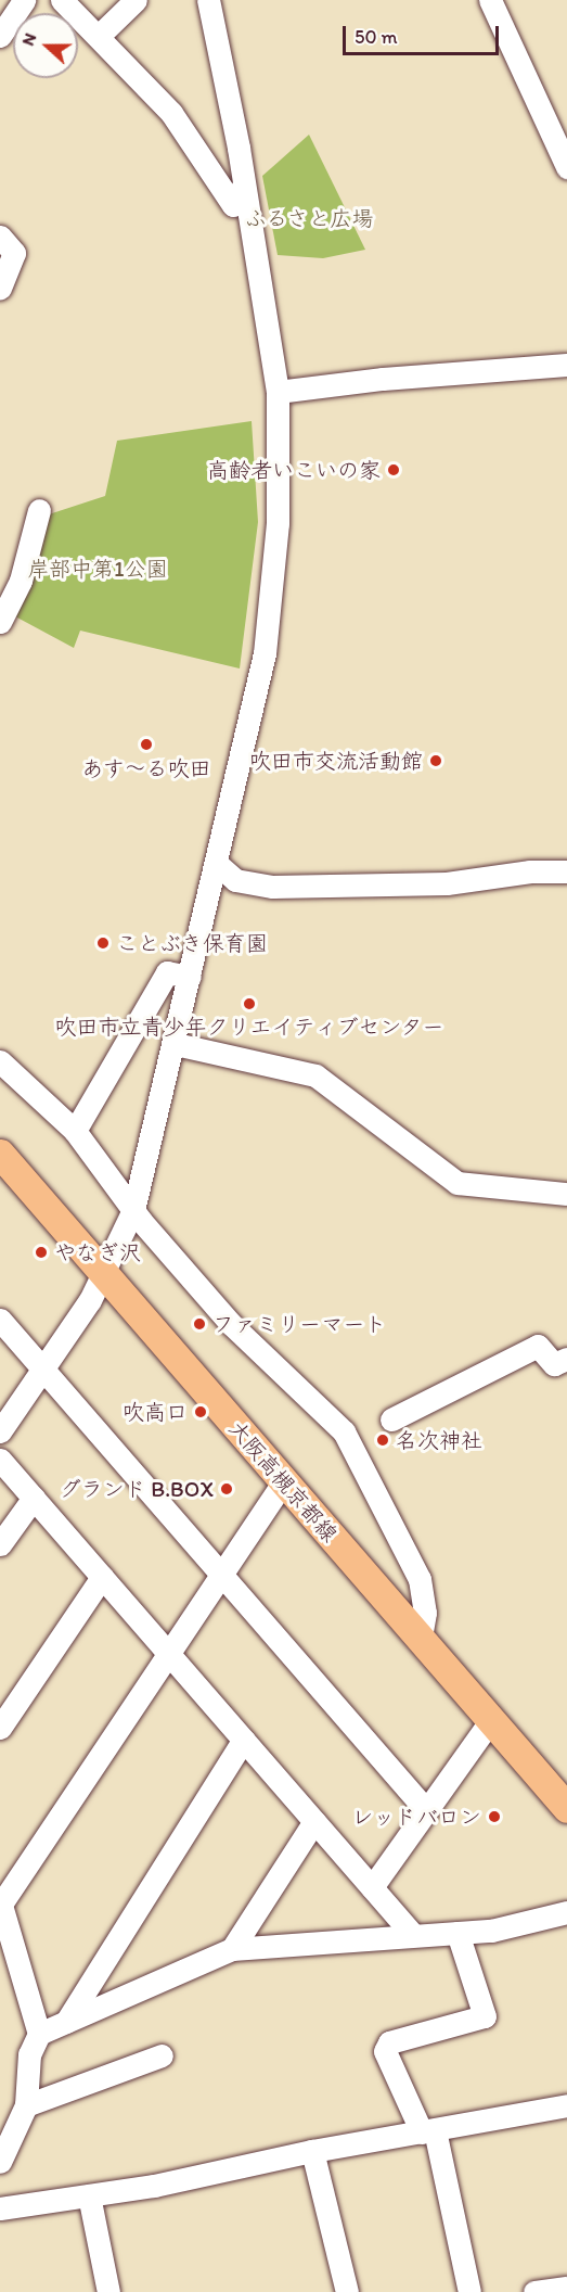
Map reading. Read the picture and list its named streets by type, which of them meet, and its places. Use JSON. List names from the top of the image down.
{
  "streets": {
    "main road": ["大阪高槻京都線"]
  },
  "parks": ["ふるさと広場", "岸部中第1公園"],
  "places": [
    "高齢者いこいの家",
    "あす～る吹田",
    "吹田市交流活動館",
    "ことぶき保育園",
    "吹田市立青少年クリエイティブセンター",
    "やなぎ沢",
    "ファミリーマート",
    "吹高口",
    "名次神社",
    "グランド B.BOX",
    "レッドバロン"
  ],
  "scale_bar": "50 m",
  "north": "left"
}
